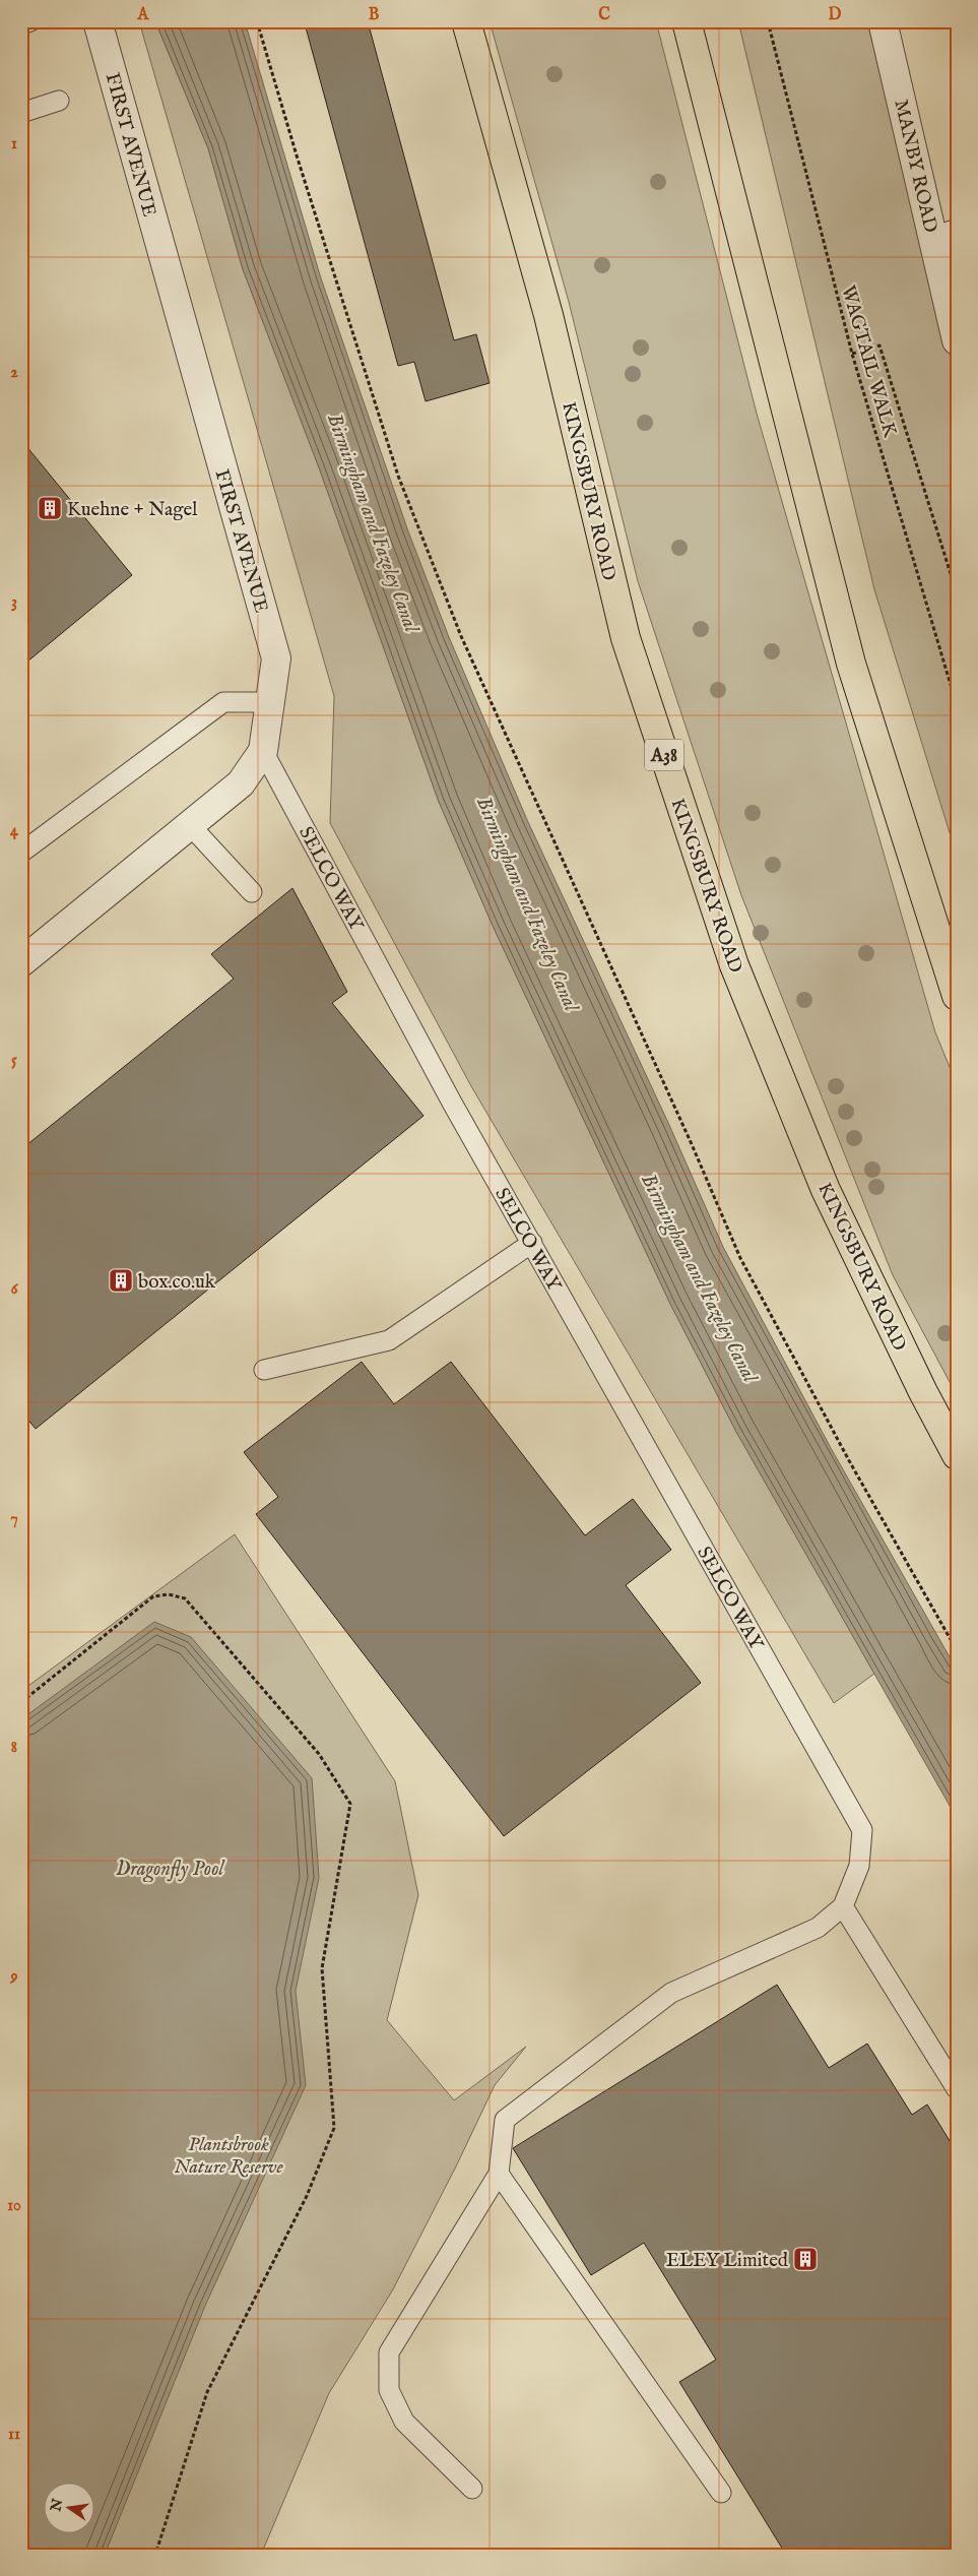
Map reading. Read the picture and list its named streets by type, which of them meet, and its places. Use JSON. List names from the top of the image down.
{
  "streets": {
    "highway": ["KINGSBURY ROAD", "A38"],
    "street": ["FIRST AVENUE", "MANBY ROAD"],
    "lane": ["SELCO WAY"],
    "path": ["WAGTAIL WALK"]
  },
  "crossings": [
    ["FIRST AVENUE", "SELCO WAY"]
  ],
  "water": ["Birmingham and Fazeley Canal", "Dragonfly Pool"],
  "parks": ["Plantsbrook Nature Reserve"],
  "places": {
    "building": ["Kuehne + Nagel", "box.co.uk", "ELEY Limited"]
  },
  "north": "left",
  "grid": {
    "columns": [
      "A",
      "B",
      "C",
      "D"
    ],
    "rows": [
      "1",
      "2",
      "3",
      "4",
      "5",
      "6",
      "7",
      "8",
      "9",
      "10",
      "11"
    ]
  }
}
